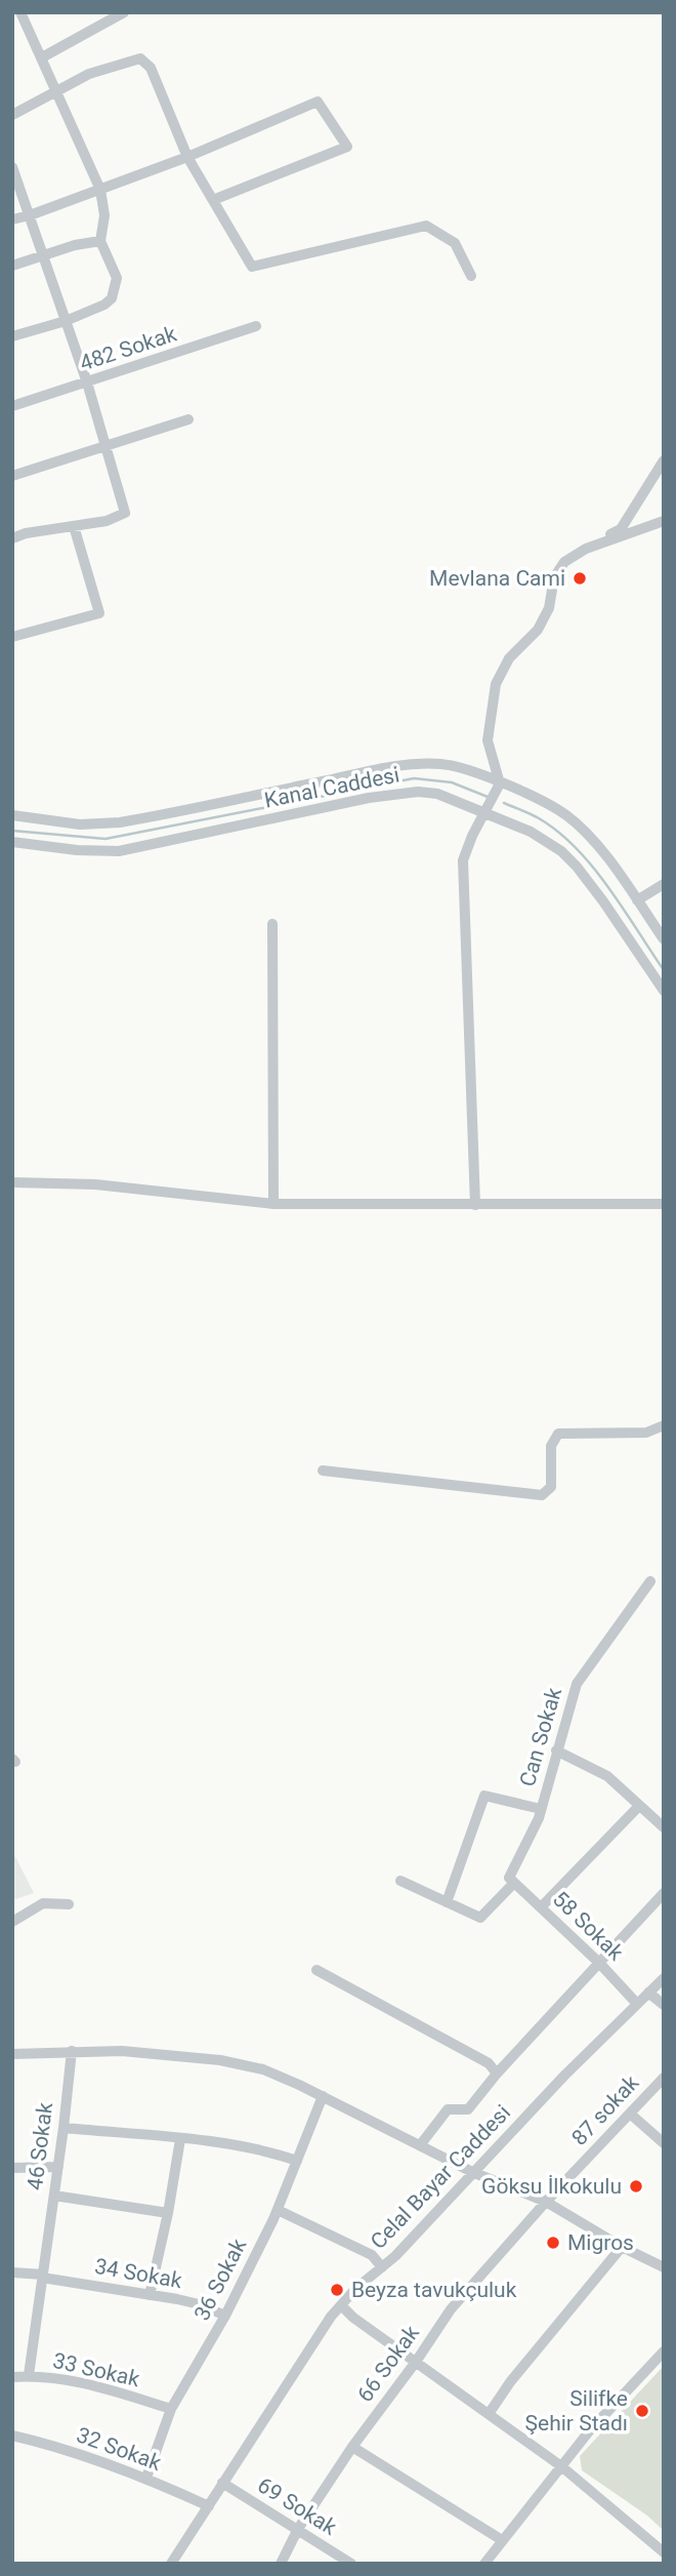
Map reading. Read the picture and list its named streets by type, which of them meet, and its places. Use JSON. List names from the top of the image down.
{
  "streets": {
    "street": [
      "482 Sokak",
      "Kanal Caddesi",
      "Can Sokak",
      "58 Sokak",
      "87 sokak",
      "46 Sokak",
      "Celal Bayar Caddesi",
      "34 Sokak",
      "36 Sokak",
      "66 Sokak",
      "33 Sokak",
      "32 Sokak",
      "69 Sokak"
    ]
  },
  "crossings": [
    ["Can Sokak", "58 Sokak"],
    ["58 Sokak", "Celal Bayar Caddesi"],
    ["87 sokak", "66 Sokak"],
    ["46 Sokak", "34 Sokak"],
    ["46 Sokak", "33 Sokak"],
    ["Celal Bayar Caddesi", "32 Sokak"],
    ["Celal Bayar Caddesi", "69 Sokak"],
    ["34 Sokak", "36 Sokak"],
    ["36 Sokak", "33 Sokak"],
    ["36 Sokak", "32 Sokak"],
    ["66 Sokak", "69 Sokak"]
  ],
  "places": [
    "Mevlana Cami",
    "Göksu İlkokulu",
    "Migros",
    "Beyza tavukçuluk",
    "Silifke Şehir Stadı"
  ]
}
